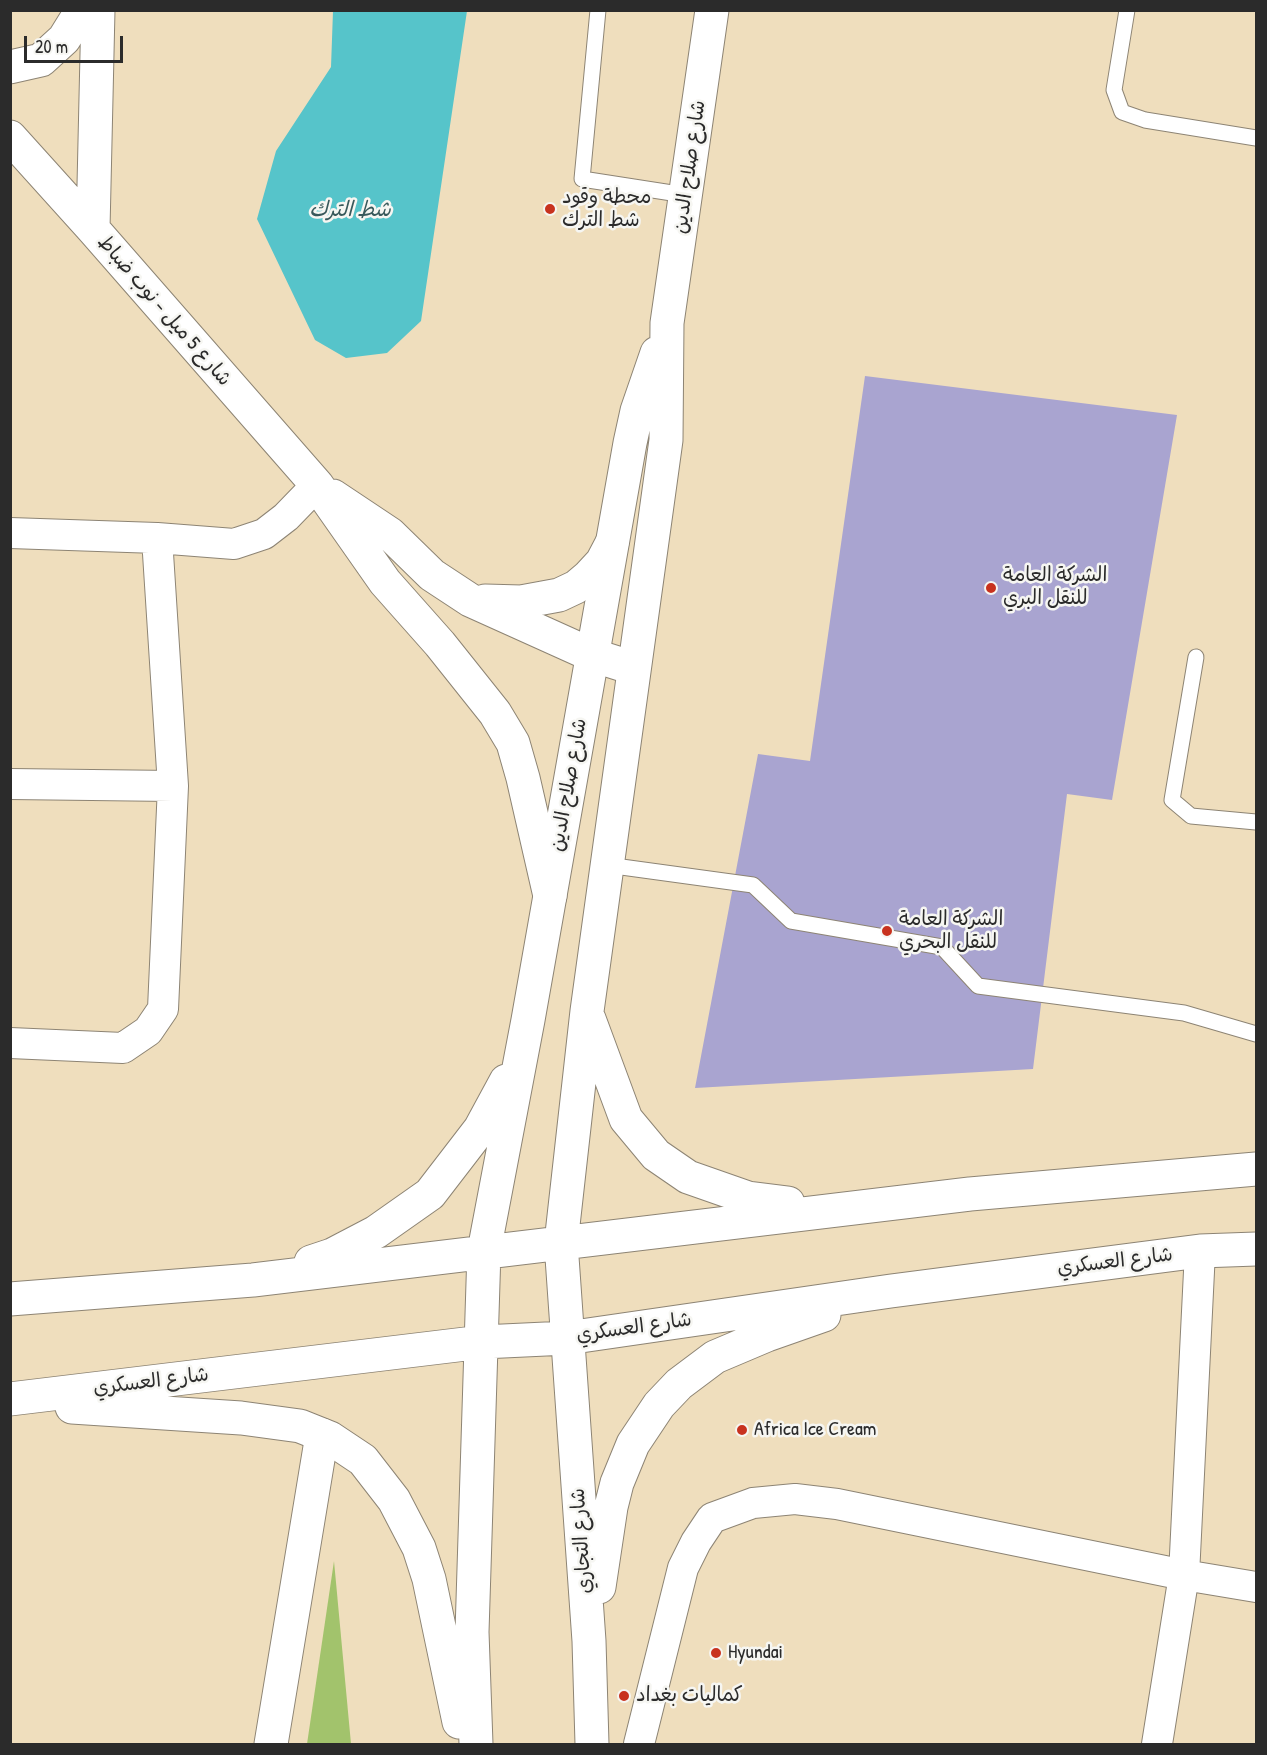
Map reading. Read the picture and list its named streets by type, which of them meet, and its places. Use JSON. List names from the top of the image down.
{
  "streets": {
    "main road": [
      "شارع صلاح الدين",
      "شارع 5 ميل - نوب ضباط",
      "شارع العسكري",
      "شارع التجاري"
    ]
  },
  "crossings": [
    ["شارع صلاح الدين", "شارع العسكري"],
    ["شارع صلاح الدين", "شارع التجاري"],
    ["شارع العسكري", "شارع التجاري"]
  ],
  "water": ["شط الترك"],
  "places": [
    "محطة وقود شط الترك",
    "الشركة العامة للنقل البري",
    "الشركة العامة للنقل البحري",
    "Africa Ice Cream",
    "Hyundai",
    "كماليات بغداد"
  ],
  "scale_bar": "20 m"
}
